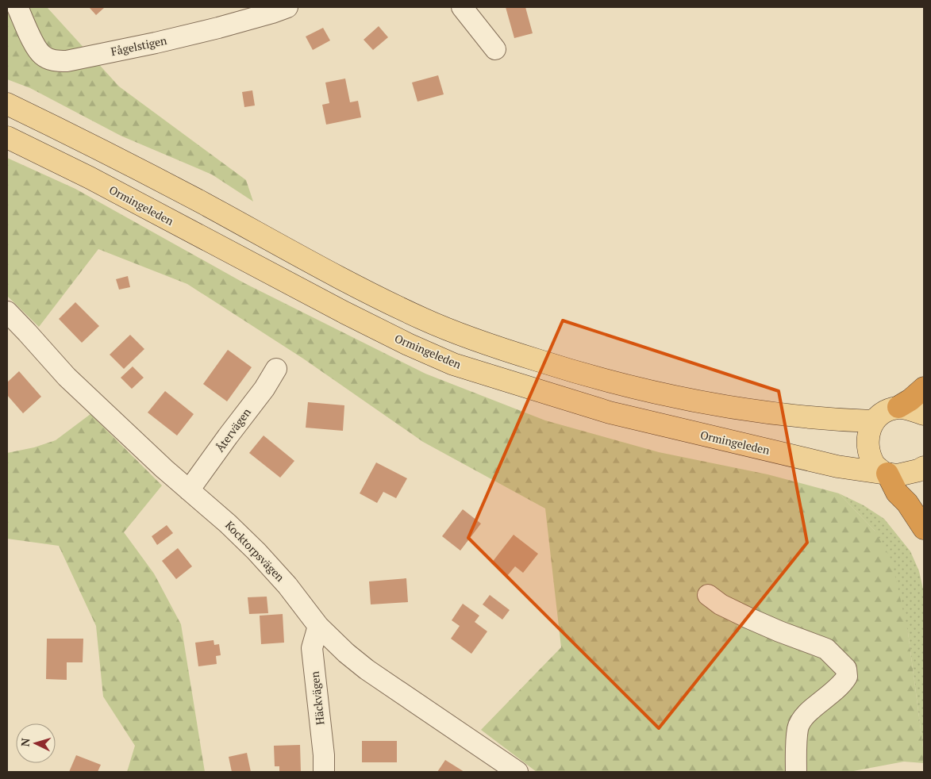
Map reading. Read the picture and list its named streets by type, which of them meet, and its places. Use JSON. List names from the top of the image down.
{
  "streets": {
    "main road": ["Ormingeleden"],
    "street": [
      "Fågelstigen",
      "Återvägen",
      "Kocktorpsvägen",
      "Häckvägen"
    ]
  },
  "crossings": [
    ["Återvägen", "Kocktorpsvägen"],
    ["Kocktorpsvägen", "Häckvägen"]
  ],
  "north": "left"
}
